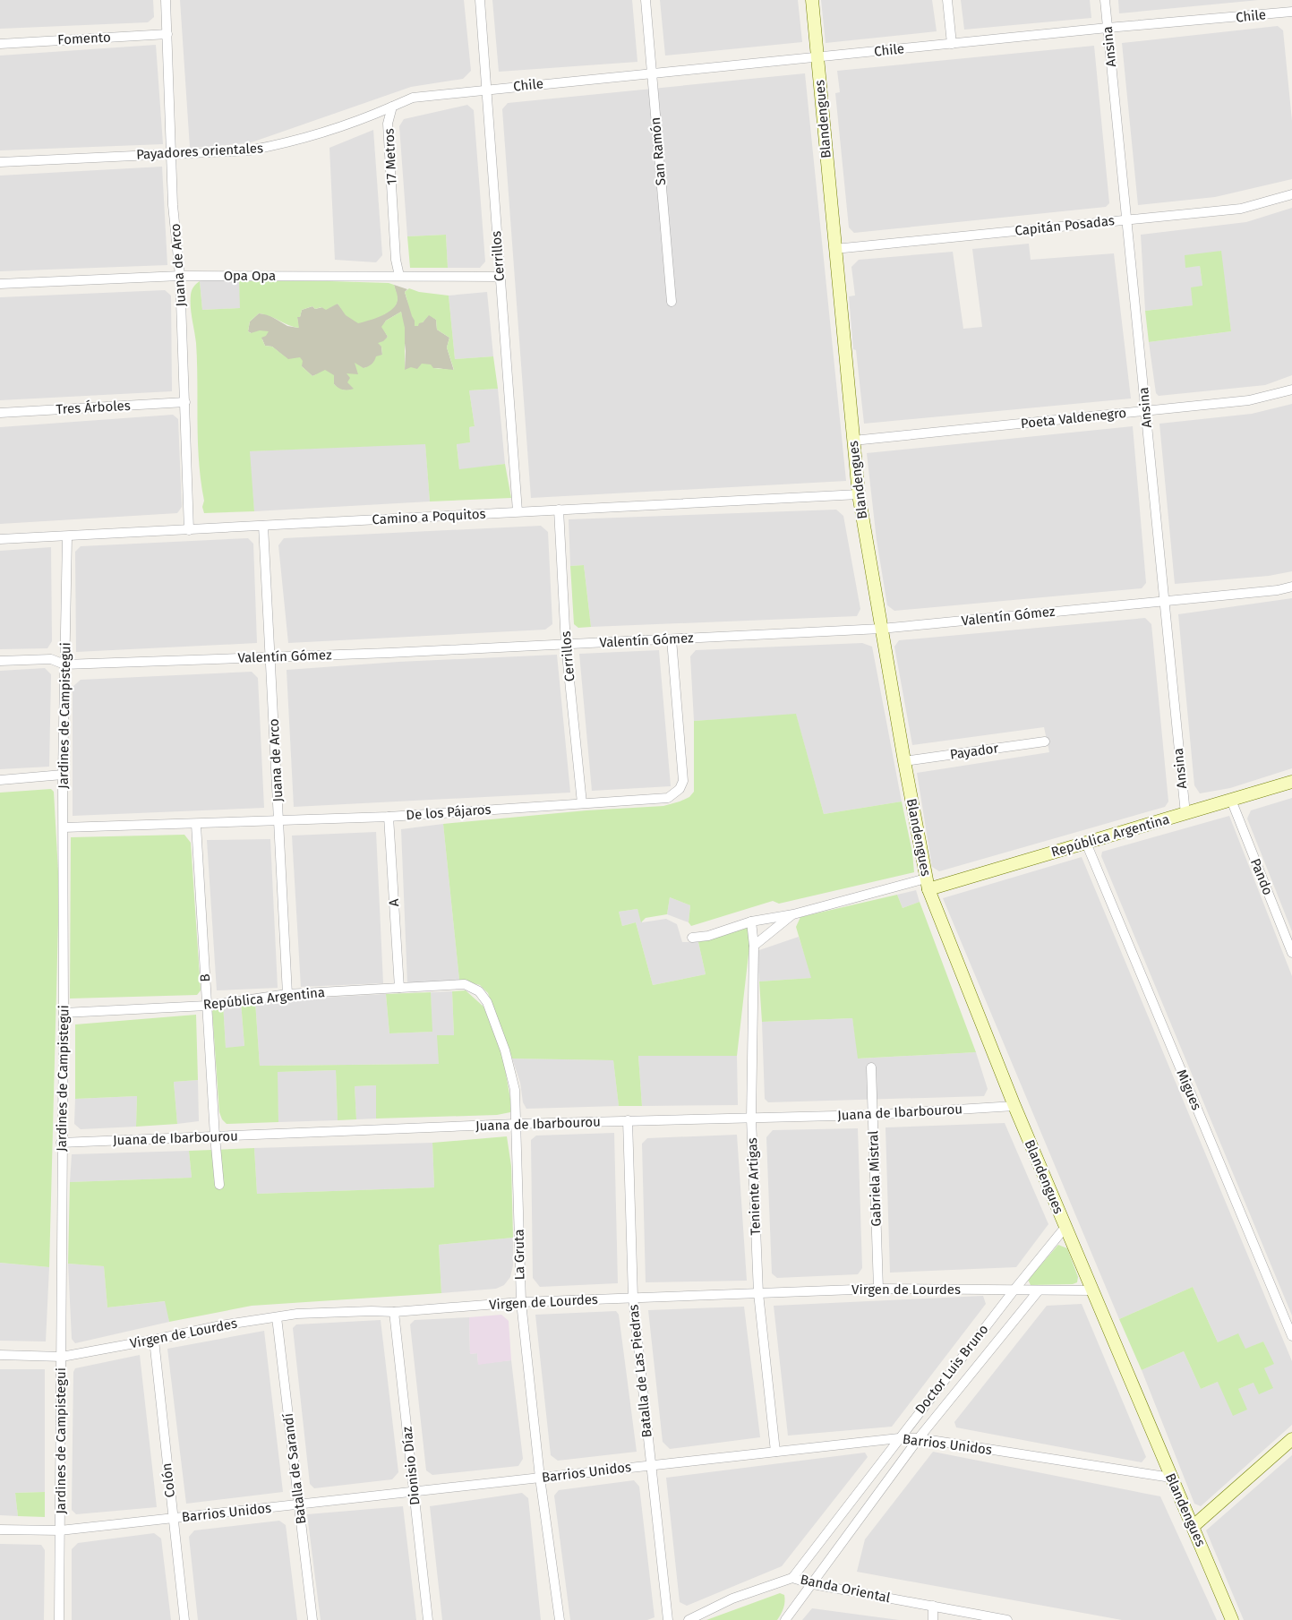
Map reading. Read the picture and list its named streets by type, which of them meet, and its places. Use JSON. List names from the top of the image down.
{
  "streets": {
    "street": [
      "Chile",
      "Fomento",
      "Ansina",
      "Blandengues",
      "Payadores orientales",
      "San Ramón",
      "17 Metros",
      "Capitán Posadas",
      "Cerrillos",
      "Juana de Arco",
      "Opa Opa",
      "Tres Árboles",
      "Poeta Valdenegro",
      "Camino a Poquitos",
      "Valentín Gómez",
      "Jardines de Campistegui",
      "Payador",
      "De los Pájaros",
      "República Argentina",
      "Pando",
      "A",
      "B",
      "Migues",
      "Juana de Ibarbourou",
      "Gabriela Mistral",
      "Teniente Artigas",
      "La Gruta",
      "Virgen de Lourdes",
      "Doctor Luis Bruno",
      "Batalla de Las Piedras",
      "Barrios Unidos",
      "Dionisio Díaz",
      "Batalla de Sarandí",
      "Colón",
      "Banda Oriental"
    ]
  },
  "crossings": [
    ["Chile", "Ansina"],
    ["Chile", "Blandengues"],
    ["Chile", "San Ramón"],
    ["Chile", "Cerrillos"],
    ["Fomento", "Juana de Arco"],
    ["Ansina", "Capitán Posadas"],
    ["Ansina", "Poeta Valdenegro"],
    ["Ansina", "Valentín Gómez"],
    ["Ansina", "República Argentina"],
    ["Blandengues", "Capitán Posadas"],
    ["Blandengues", "Poeta Valdenegro"],
    ["Blandengues", "Camino a Poquitos"],
    ["Blandengues", "Valentín Gómez"],
    ["Blandengues", "Payador"],
    ["Blandengues", "República Argentina"],
    ["Blandengues", "Juana de Ibarbourou"],
    ["Blandengues", "Virgen de Lourdes"],
    ["Blandengues", "Doctor Luis Bruno"],
    ["Blandengues", "Barrios Unidos"],
    ["Payadores orientales", "17 Metros"],
    ["Payadores orientales", "Juana de Arco"],
    ["17 Metros", "Opa Opa"],
    ["Cerrillos", "Opa Opa"],
    ["Cerrillos", "Camino a Poquitos"],
    ["Cerrillos", "Valentín Gómez"],
    ["Cerrillos", "De los Pájaros"],
    ["Juana de Arco", "Opa Opa"],
    ["Juana de Arco", "Tres Árboles"],
    ["Juana de Arco", "Camino a Poquitos"],
    ["Juana de Arco", "Valentín Gómez"],
    ["Juana de Arco", "De los Pájaros"],
    ["Juana de Arco", "República Argentina"],
    ["Camino a Poquitos", "Jardines de Campistegui"],
    ["Valentín Gómez", "Jardines de Campistegui"],
    ["Valentín Gómez", "De los Pájaros"],
    ["Jardines de Campistegui", "De los Pájaros"],
    ["Jardines de Campistegui", "República Argentina"],
    ["Jardines de Campistegui", "Juana de Ibarbourou"],
    ["Jardines de Campistegui", "Virgen de Lourdes"],
    ["Jardines de Campistegui", "Barrios Unidos"],
    ["De los Pájaros", "A"],
    ["De los Pájaros", "B"],
    ["República Argentina", "Pando"],
    ["República Argentina", "A"],
    ["República Argentina", "B"],
    ["República Argentina", "Migues"],
    ["República Argentina", "Teniente Artigas"],
    ["República Argentina", "La Gruta"],
    ["B", "Juana de Ibarbourou"],
    ["Juana de Ibarbourou", "Gabriela Mistral"],
    ["Juana de Ibarbourou", "Teniente Artigas"],
    ["Juana de Ibarbourou", "La Gruta"],
    ["Juana de Ibarbourou", "Batalla de Las Piedras"],
    ["Gabriela Mistral", "Virgen de Lourdes"],
    ["Teniente Artigas", "Virgen de Lourdes"],
    ["Teniente Artigas", "Barrios Unidos"],
    ["La Gruta", "Virgen de Lourdes"],
    ["La Gruta", "Barrios Unidos"],
    ["Virgen de Lourdes", "Doctor Luis Bruno"],
    ["Virgen de Lourdes", "Batalla de Las Piedras"],
    ["Virgen de Lourdes", "Dionisio Díaz"],
    ["Virgen de Lourdes", "Batalla de Sarandí"],
    ["Virgen de Lourdes", "Colón"],
    ["Doctor Luis Bruno", "Barrios Unidos"],
    ["Doctor Luis Bruno", "Banda Oriental"],
    ["Batalla de Las Piedras", "Barrios Unidos"],
    ["Barrios Unidos", "Dionisio Díaz"],
    ["Barrios Unidos", "Batalla de Sarandí"],
    ["Barrios Unidos", "Colón"]
  ]
}
